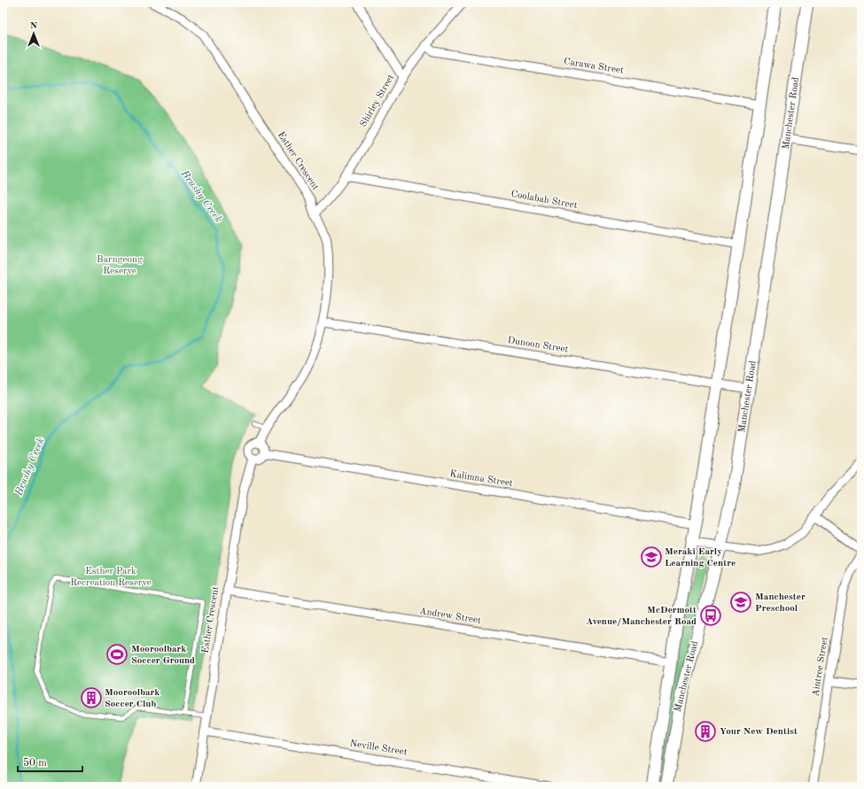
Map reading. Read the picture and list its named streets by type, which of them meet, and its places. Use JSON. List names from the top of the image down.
{
  "streets": {
    "main road": ["Manchester Road"],
    "street": [
      "Carawa Street",
      "Shirley Street",
      "Esther Crescent",
      "Coolabah Street",
      "Dunoon Street",
      "Kalimna Street",
      "Andrew Street",
      "Aintree Street",
      "Neville Street"
    ]
  },
  "crossings": [
    ["Carawa Street", "Shirley Street"],
    ["Carawa Street", "Manchester Road"],
    ["Shirley Street", "Esther Crescent"],
    ["Shirley Street", "Coolabah Street"],
    ["Manchester Road", "Coolabah Street"],
    ["Manchester Road", "Dunoon Street"],
    ["Manchester Road", "Kalimna Street"],
    ["Manchester Road", "Andrew Street"],
    ["Esther Crescent", "Dunoon Street"],
    ["Esther Crescent", "Kalimna Street"],
    ["Esther Crescent", "Andrew Street"],
    ["Esther Crescent", "Neville Street"]
  ],
  "water": ["Brushy Creek"],
  "parks": ["Barngeong Reserve", "Esther Park Recreation Reserve"],
  "places": {
    "school or university": ["Meraki Early Learning Centre", "Manchester Preschool"],
    "bus stop": ["McDermott Avenue/Manchester Road"],
    "sports": ["Mooroolbark Soccer Ground"],
    "building": ["Mooroolbark Soccer Club", "Your New Dentist"]
  },
  "scale_bar": "50 m",
  "north": "top"
}
